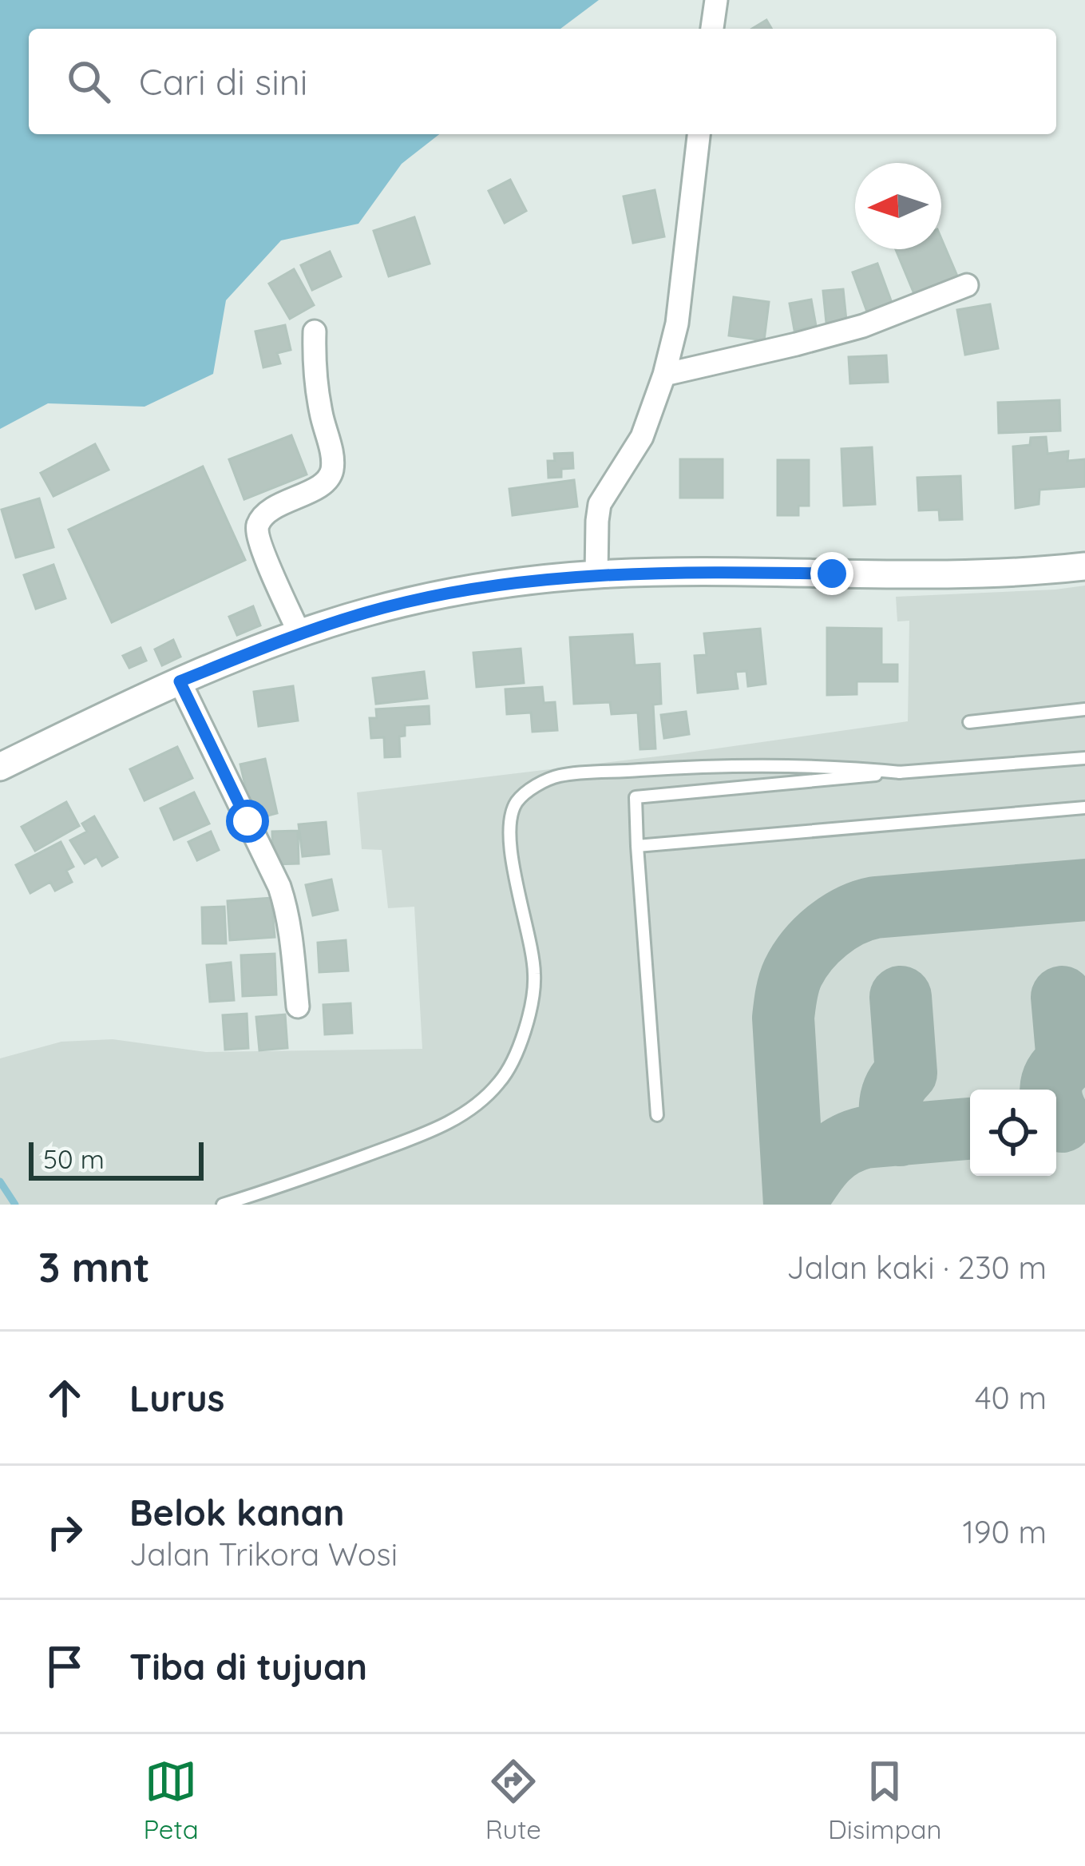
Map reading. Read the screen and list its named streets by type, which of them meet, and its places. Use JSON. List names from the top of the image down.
{
  "scale_bar": "50 m",
  "north": "left",
  "page": {
    "search": "Cari di sini",
    "scale": "50 m",
    "heading": ["3 mnt", "Jalan kaki · 230 m"],
    "list": [
      ["Lurus", "40 m"],
      ["Belok kanan", "Jalan Trikora Wosi", "190 m"],
      "Tiba di tujuan"
    ],
    "nav": ["Peta", "Rute", "Disimpan"]
  }
}
